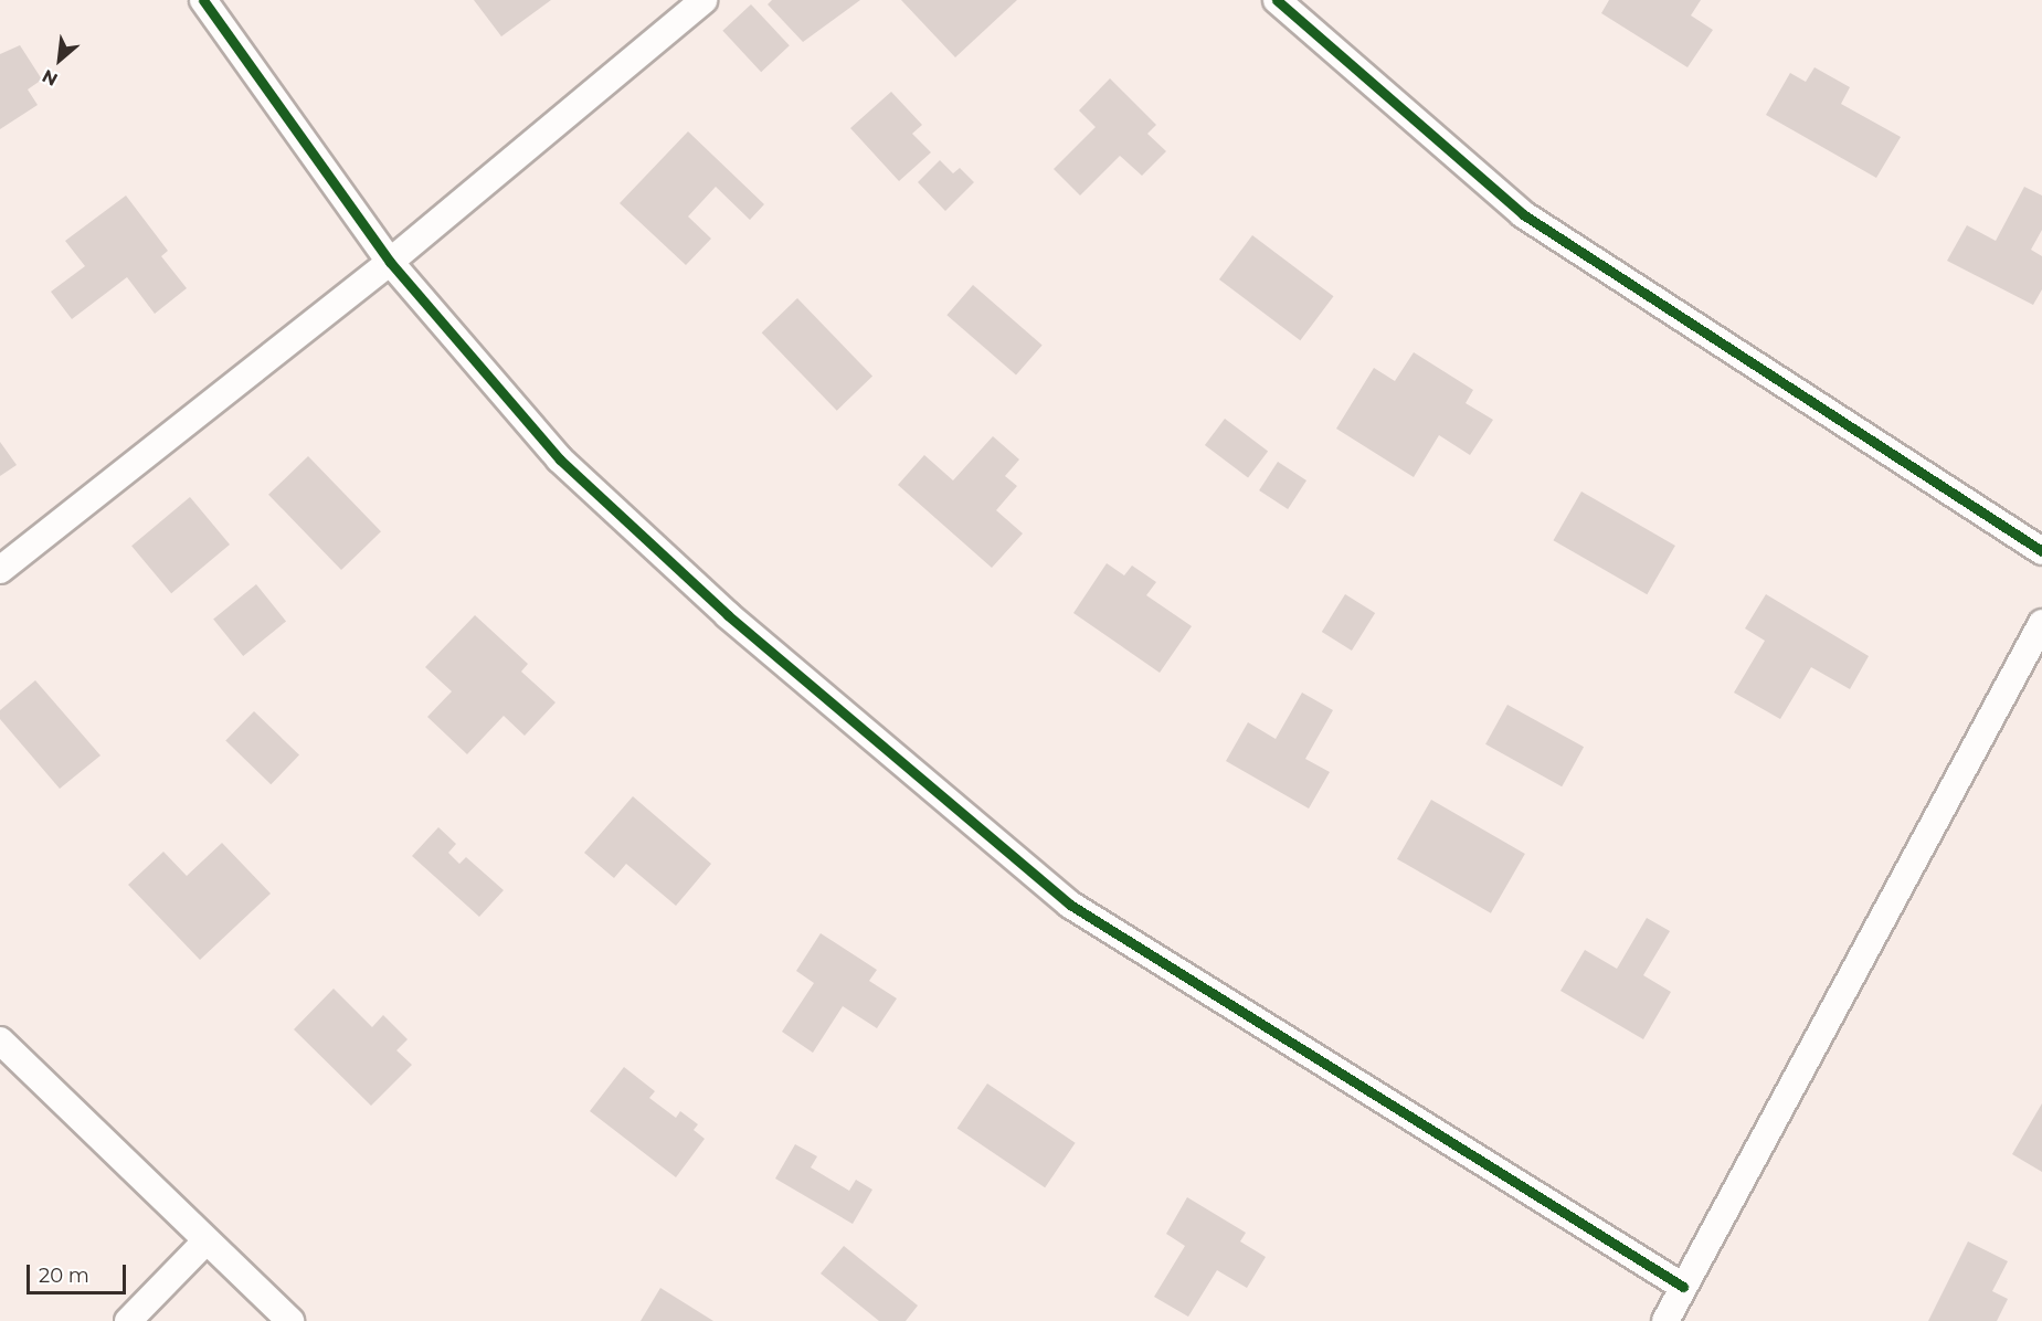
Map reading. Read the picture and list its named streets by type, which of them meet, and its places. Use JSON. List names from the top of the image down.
{
  "scale_bar": "20 m",
  "north": "bottom left"
}
